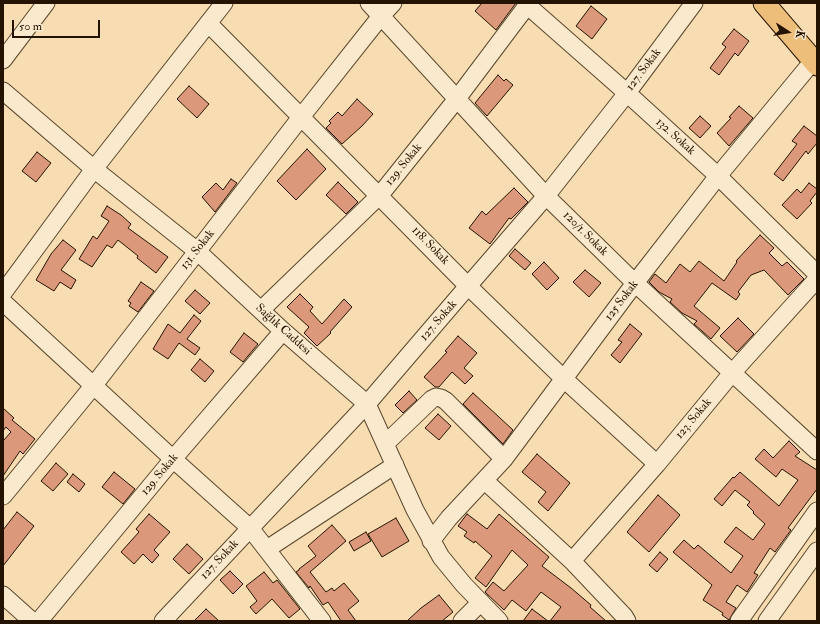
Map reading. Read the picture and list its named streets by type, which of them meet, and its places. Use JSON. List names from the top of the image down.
{
  "streets": {
    "street": [
      "127. Sokak",
      "132. Sokak",
      "129. Sokak",
      "120/1. Sokak",
      "118. Sokak",
      "131. Sokak",
      "125 Sokak",
      "Sağlık Caddesi",
      "123. Sokak"
    ]
  },
  "crossings": [
    ["127. Sokak", "132. Sokak"],
    ["127. Sokak", "120/1. Sokak"],
    ["127. Sokak", "118. Sokak"],
    ["127. Sokak", "Sağlık Caddesi"],
    ["132. Sokak", "129. Sokak"],
    ["132. Sokak", "125 Sokak"],
    ["129. Sokak", "120/1. Sokak"],
    ["129. Sokak", "118. Sokak"],
    ["129. Sokak", "Sağlık Caddesi"],
    ["120/1. Sokak", "131. Sokak"],
    ["120/1. Sokak", "125 Sokak"],
    ["120/1. Sokak", "123. Sokak"],
    ["118. Sokak", "131. Sokak"],
    ["118. Sokak", "125 Sokak"],
    ["118. Sokak", "123. Sokak"],
    ["131. Sokak", "Sağlık Caddesi"],
    ["125 Sokak", "Sağlık Caddesi"]
  ],
  "scale_bar": "50 m",
  "north": "right"
}
